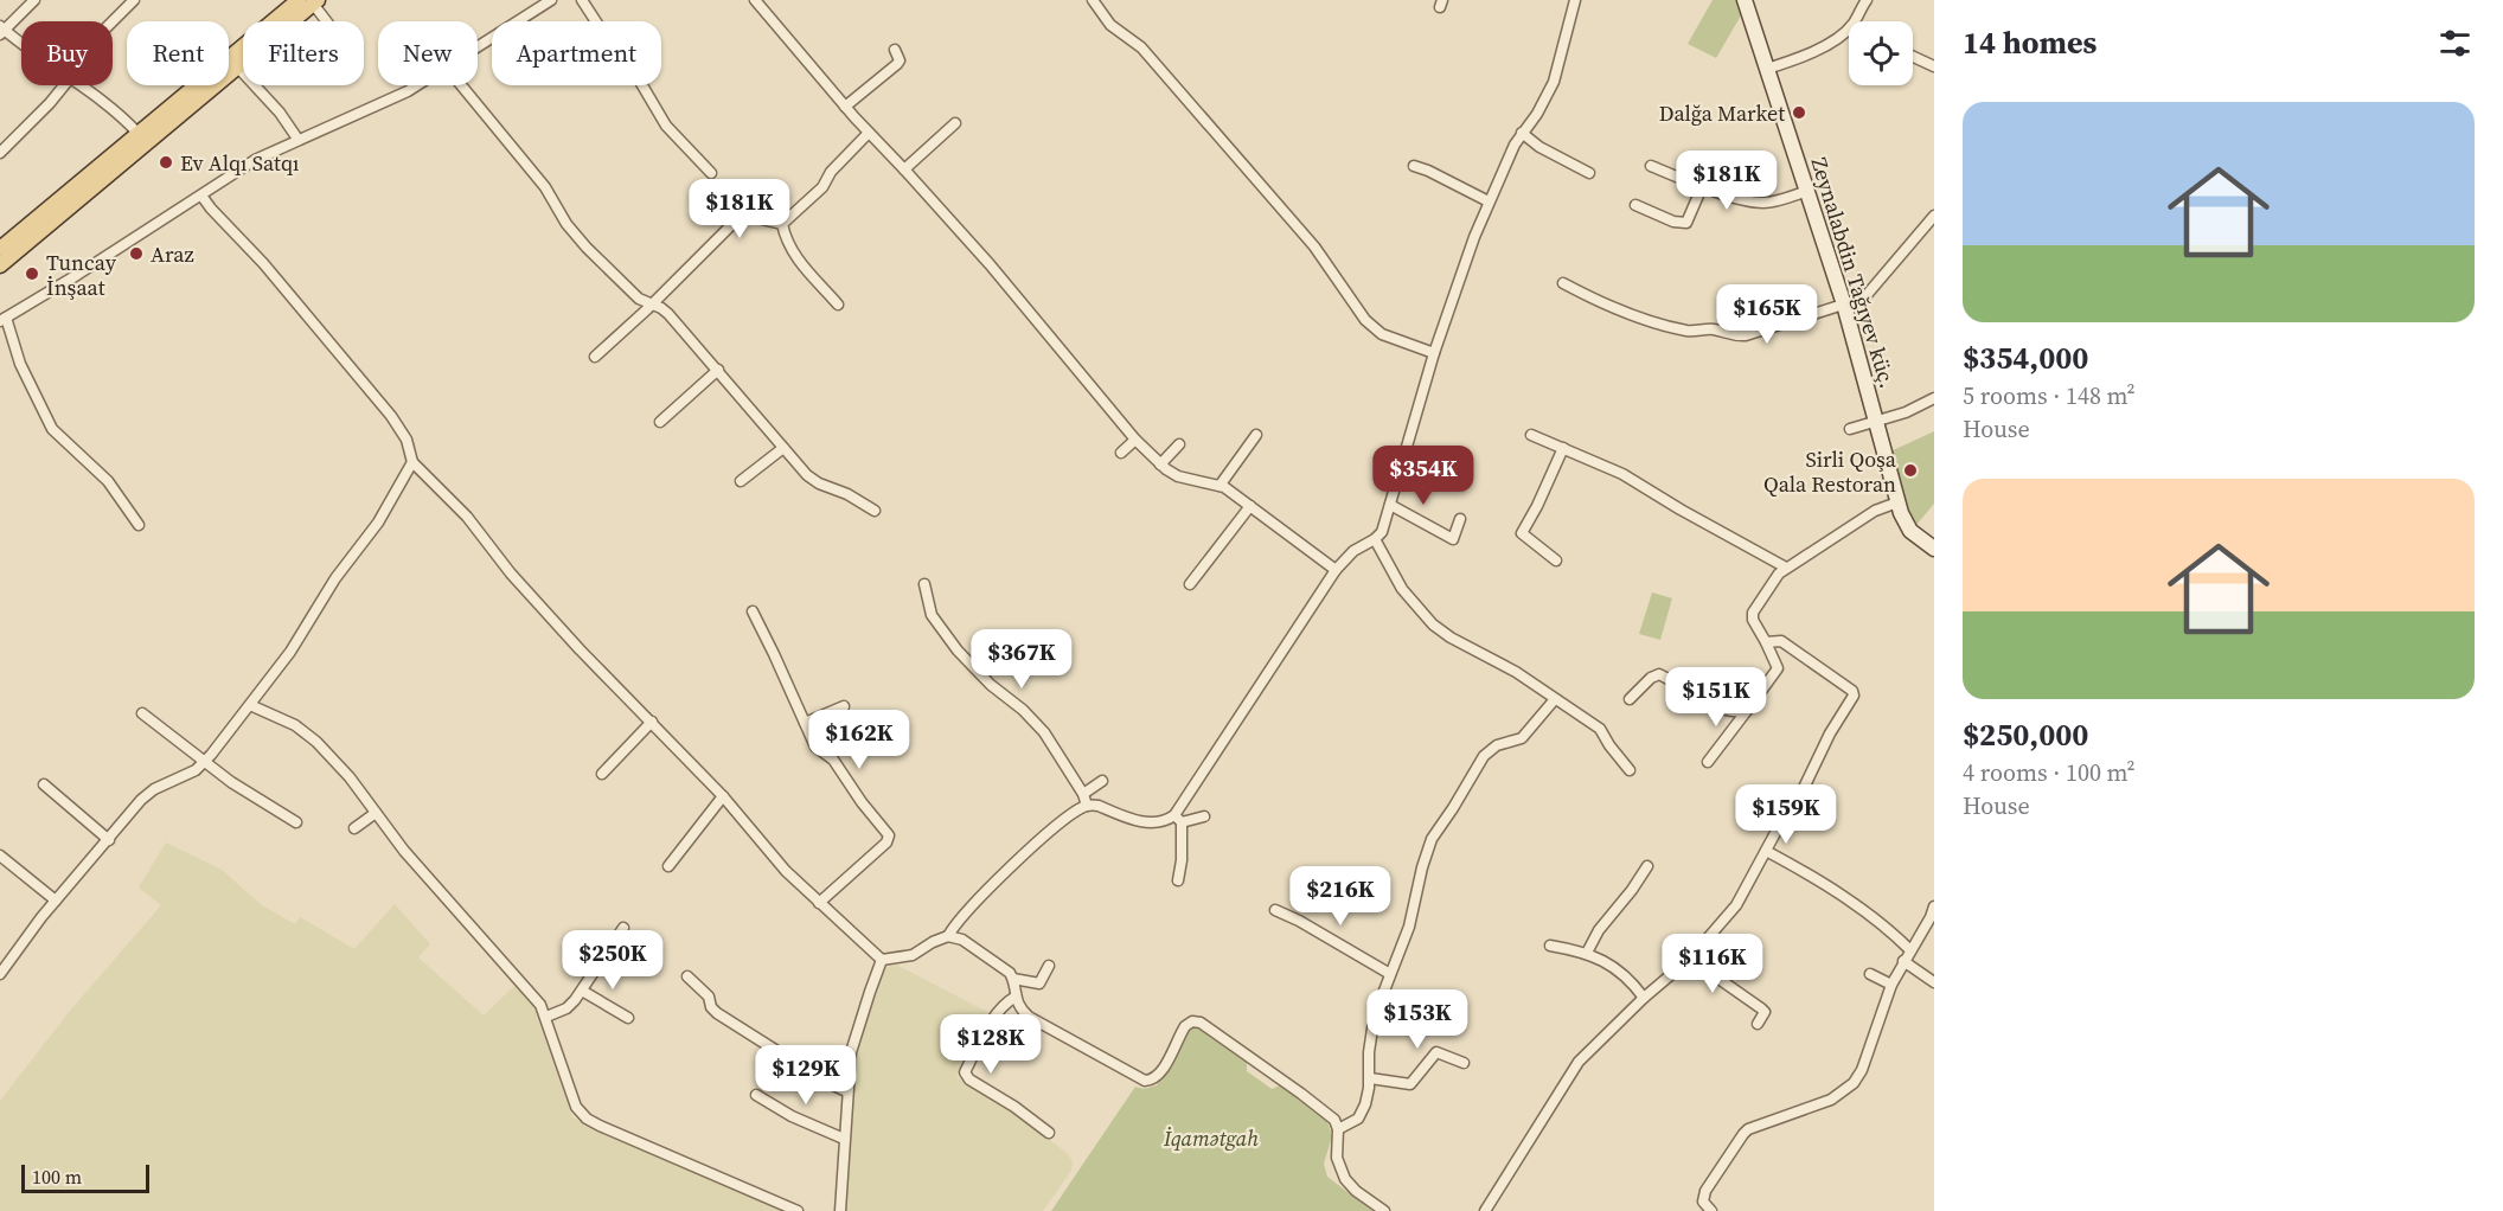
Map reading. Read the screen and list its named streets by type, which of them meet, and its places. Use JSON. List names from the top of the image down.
{
  "streets": {
    "street": ["Zeynalabdin Tağıyev küç."]
  },
  "parks": ["İqamətgah"],
  "places": [
    "Dalğa Market",
    "Ev Alqı Satqı",
    "Araz",
    "Tuncay İnşaat",
    "Sirli Qoşa Qala Restoran"
  ],
  "scale_bar": "100 m",
  "page": {
    "heading": "14 homes",
    "chip": [
      "Buy",
      "Rent",
      "Filters",
      "New",
      "Apartment"
    ],
    "list": [
      {
        "name": "$354,000",
        "note": "5 rooms · 148 m² · House"
      },
      {
        "name": "$250,000",
        "note": "4 rooms · 100 m² · House"
      }
    ],
    "price": [
      "$181K",
      "$181K",
      "$165K",
      "$354K",
      "$367K",
      "$151K",
      "$162K",
      "$159K",
      "$216K",
      "$250K",
      "$116K",
      "$153K",
      "$128K",
      "$129K"
    ],
    "scale": "100 m"
  }
}
